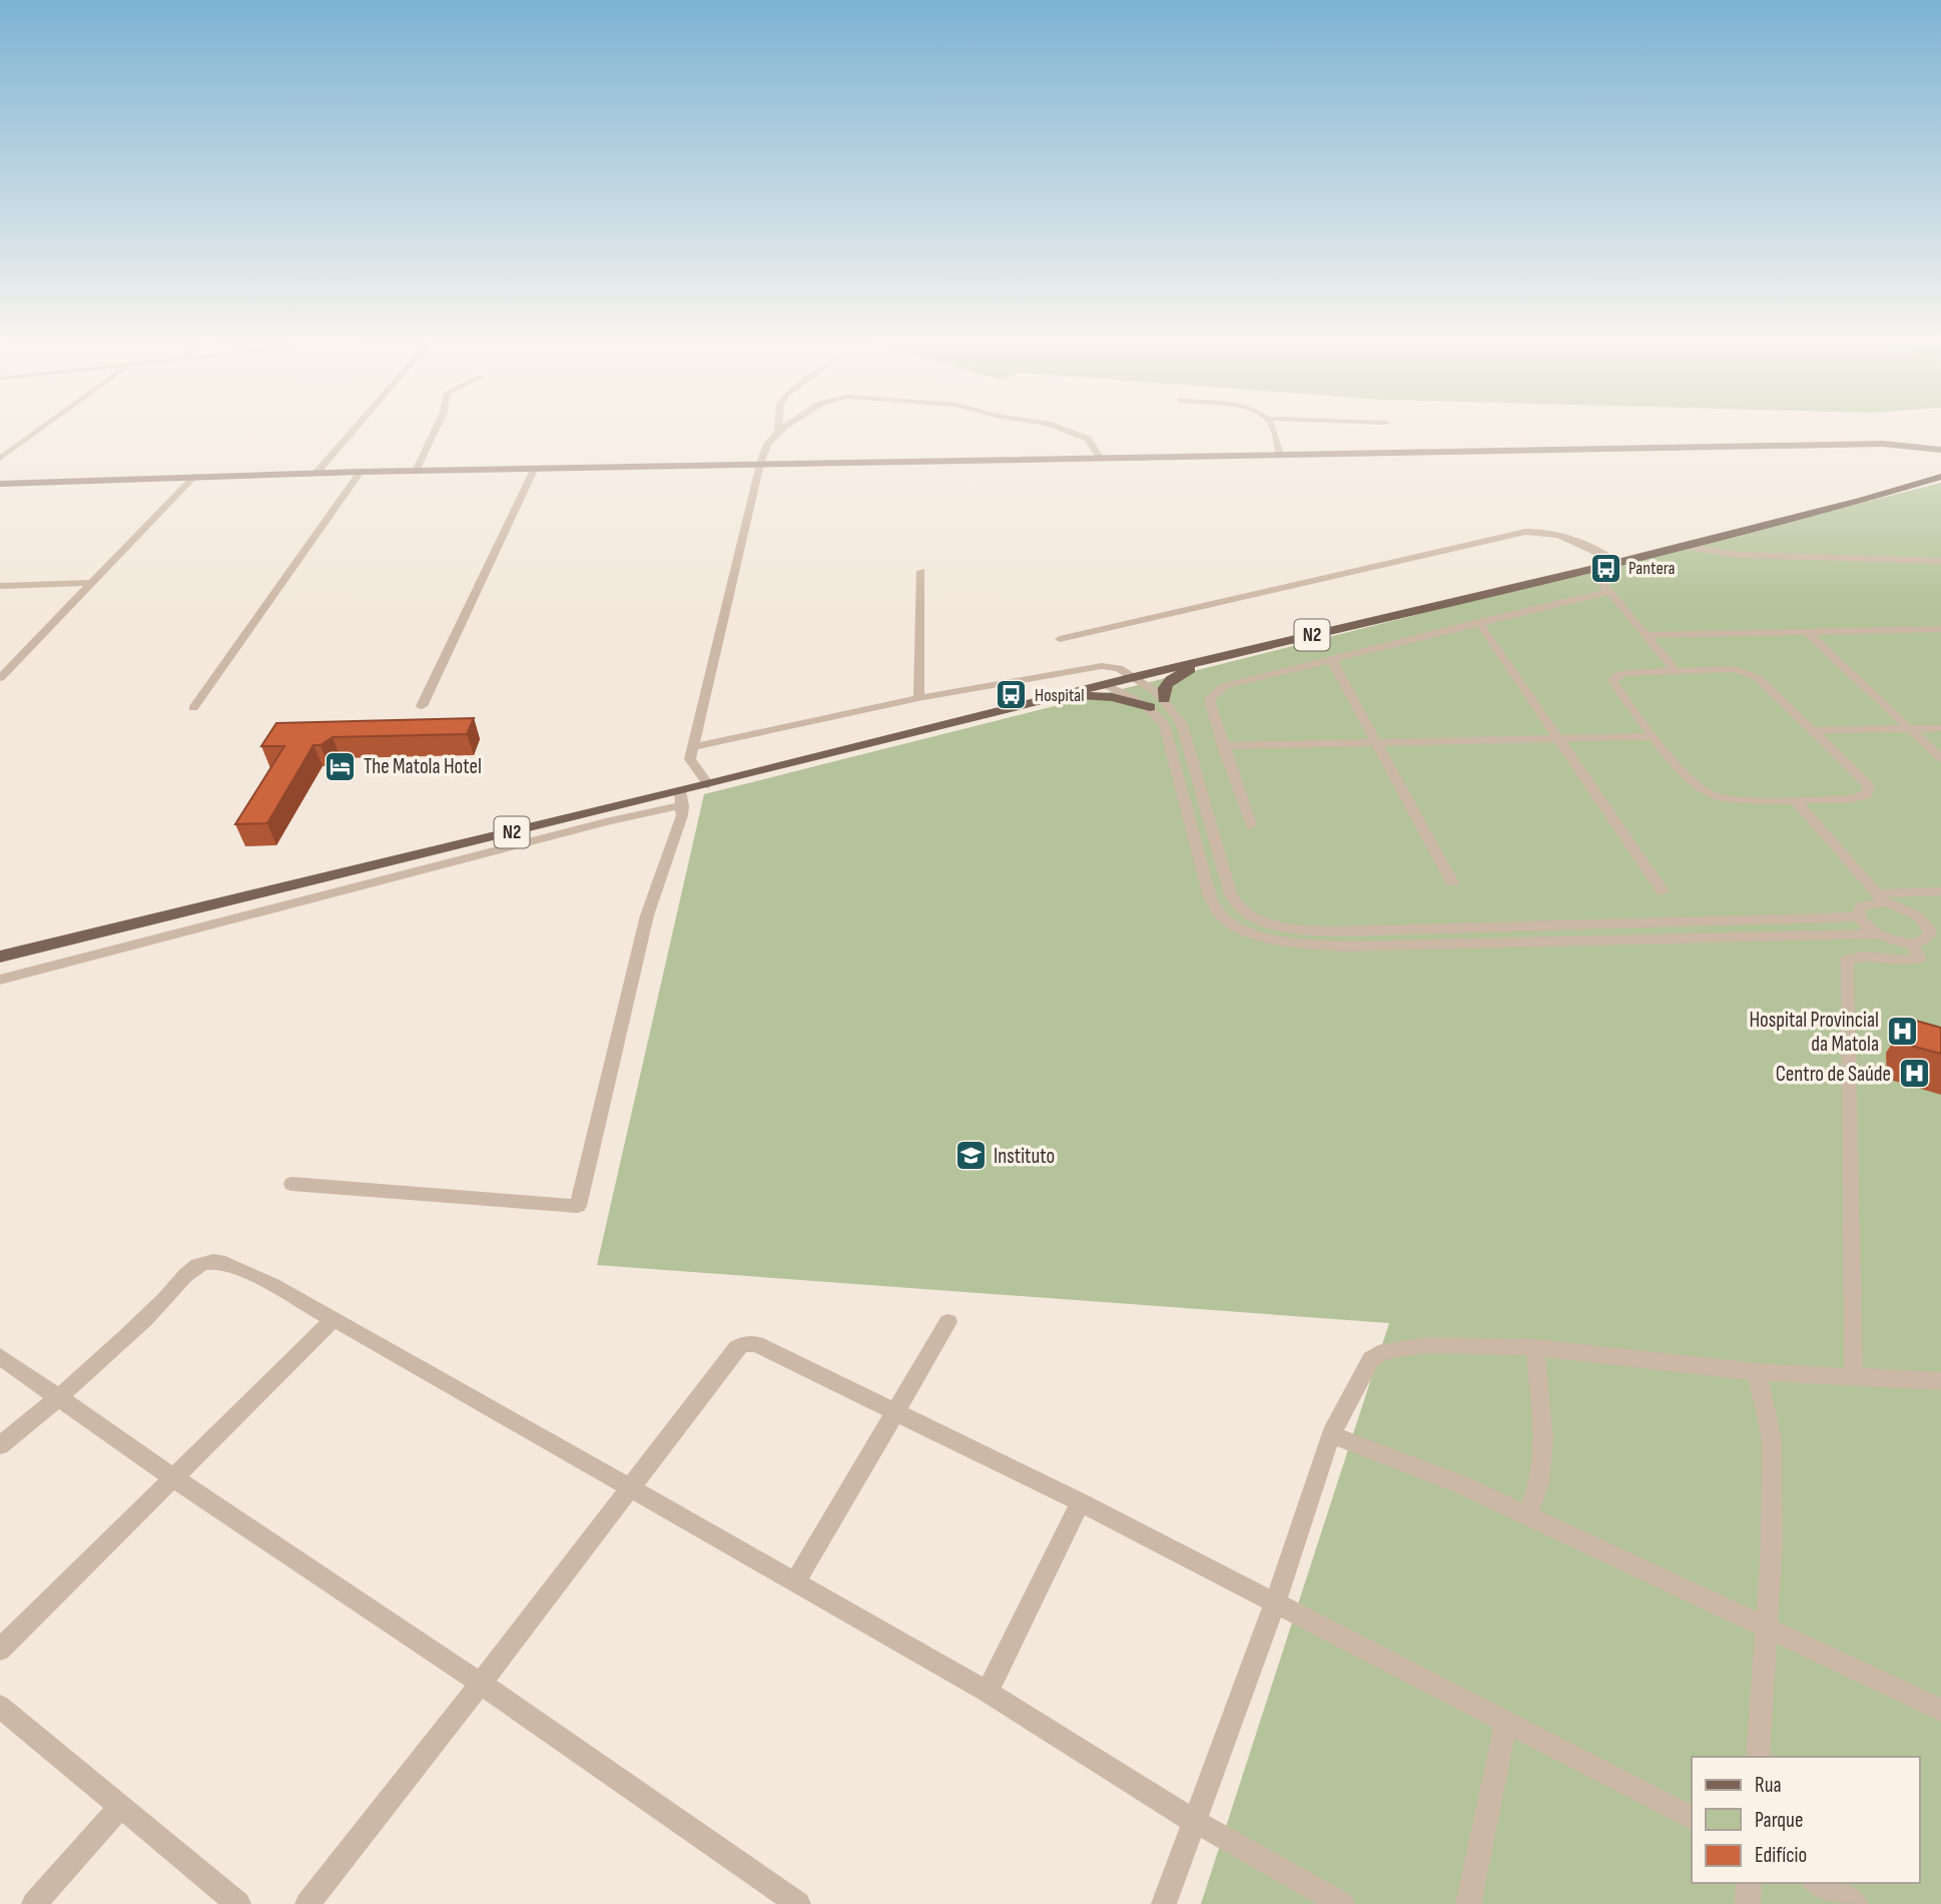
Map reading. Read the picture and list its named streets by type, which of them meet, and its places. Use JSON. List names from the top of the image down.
{
  "streets": {
    "main road": ["N2"]
  },
  "places": {
    "bus stop": ["Pantera", "Hospital"],
    "hotel": ["The Matola Hotel"],
    "hospital": ["Hospital Provincial da Matola", "Centro de Saúde"],
    "school or university": ["Instituto"]
  },
  "legend": ["Rua", "Parque", "Edifício"]
}
